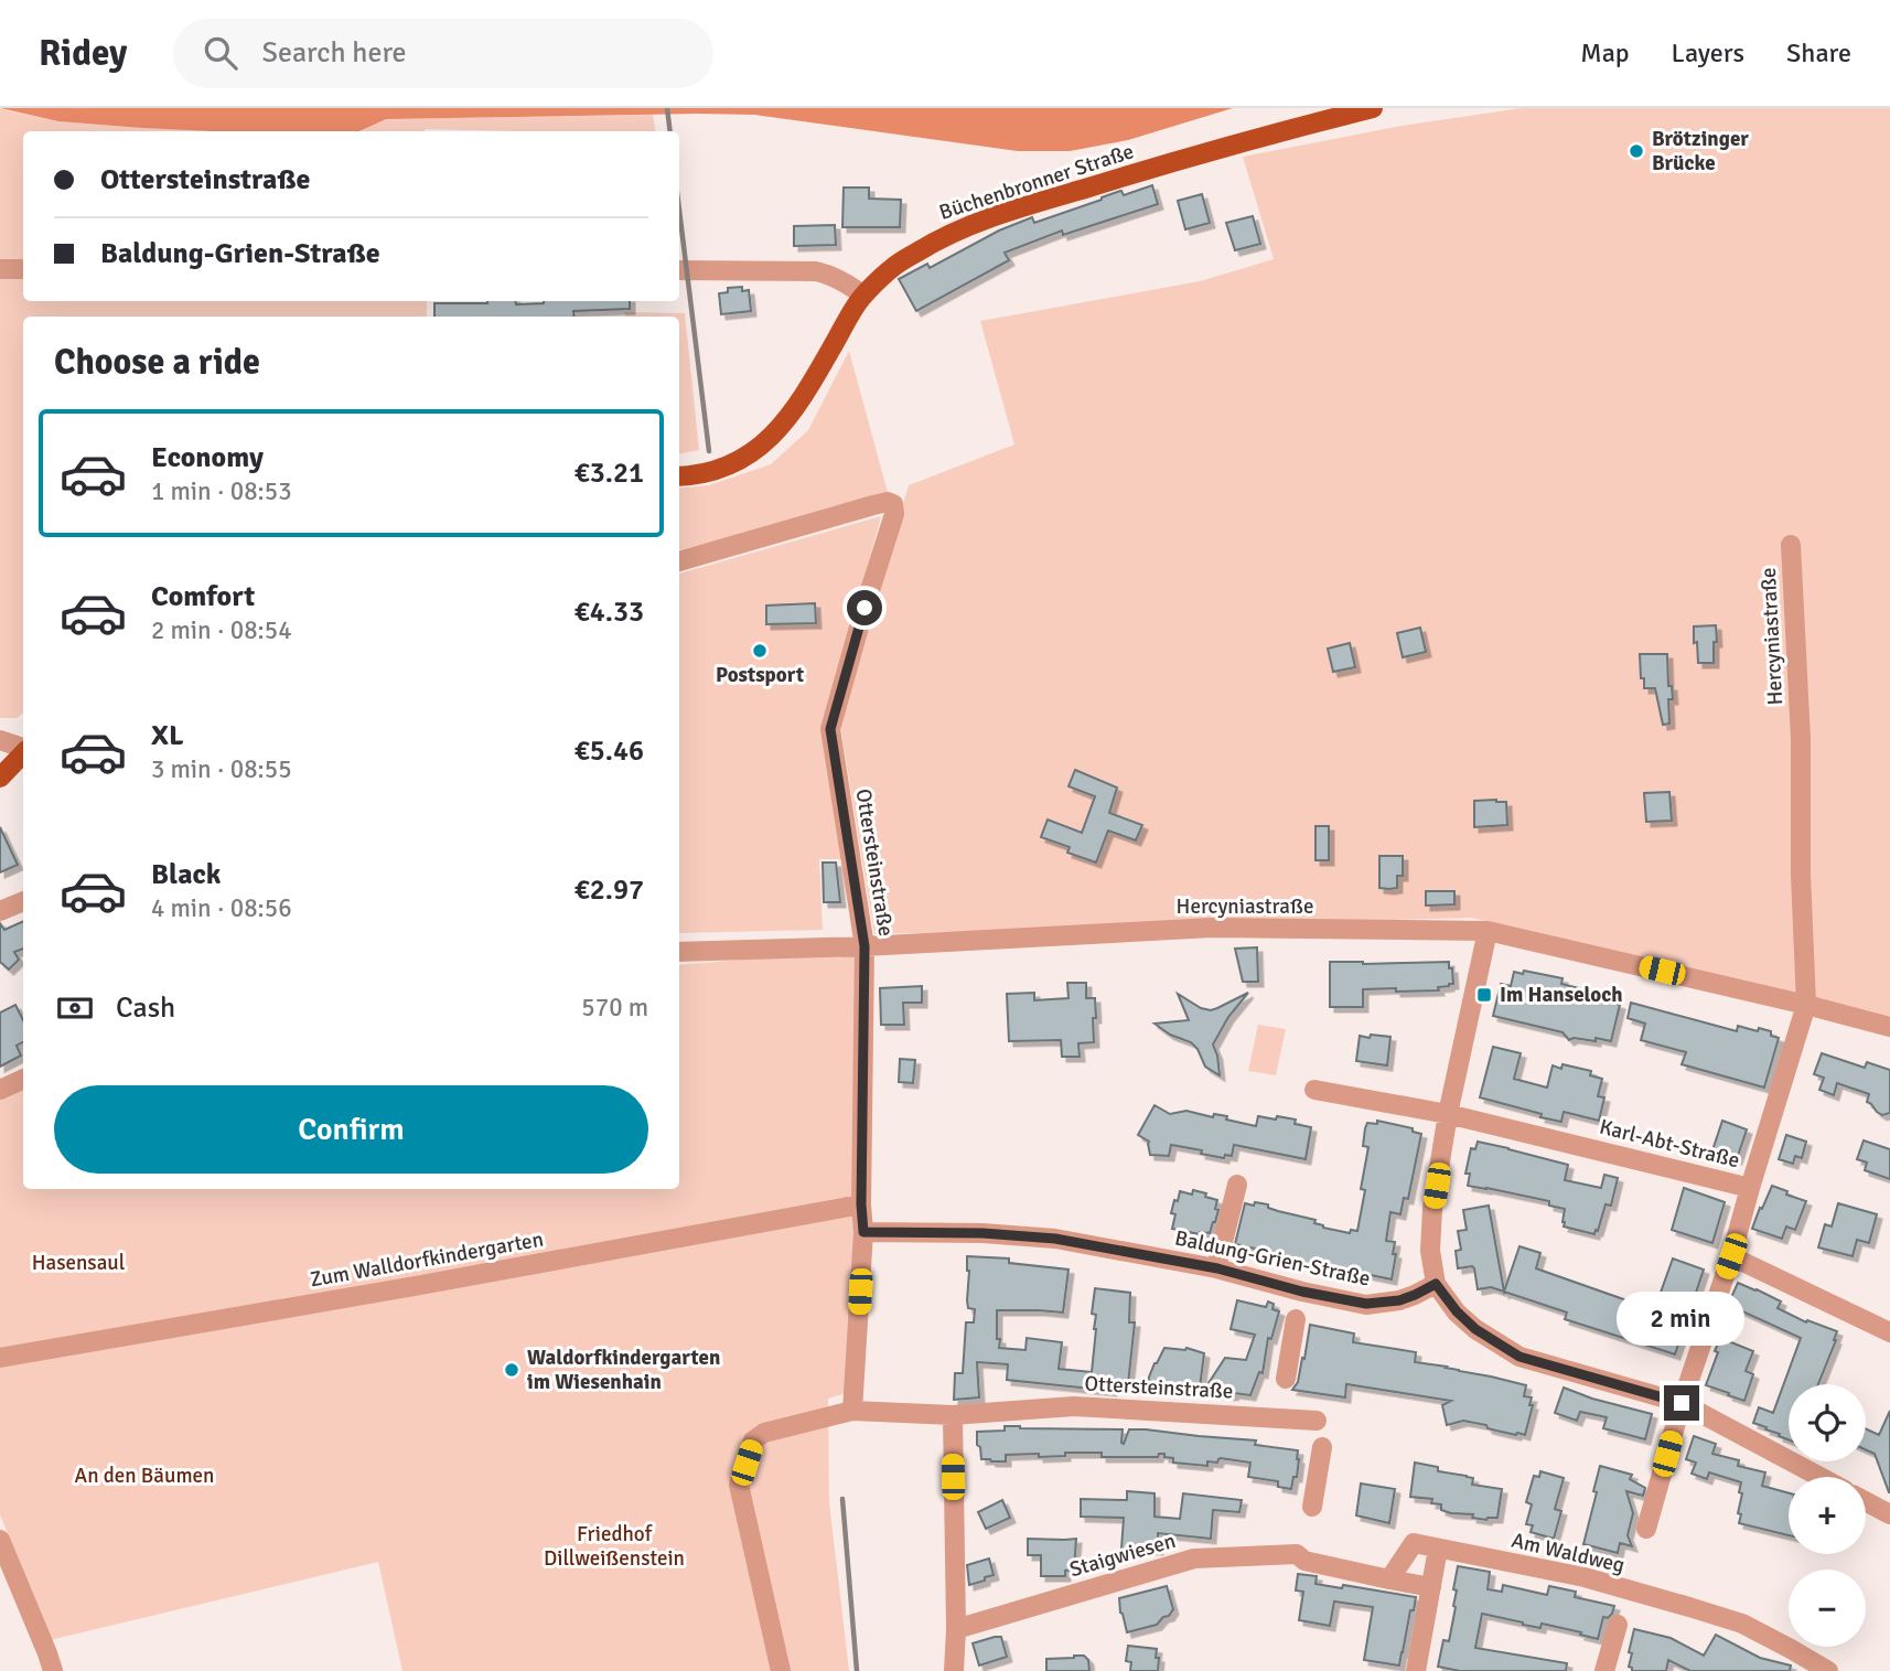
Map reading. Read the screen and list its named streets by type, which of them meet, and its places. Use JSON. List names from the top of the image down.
{
  "streets": {
    "main road": ["Büchenbronner Straße"],
    "street": [
      "Hercyniastraße",
      "Ottersteinstraße",
      "Karl-Abt-Straße",
      "Baldung-Grien-Straße",
      "Zum Walldorfkindergarten",
      "Am Waldweg",
      "Staigwiesen"
    ]
  },
  "crossings": [
    ["Hercyniastraße", "Ottersteinstraße"],
    ["Ottersteinstraße", "Baldung-Grien-Straße"],
    ["Ottersteinstraße", "Zum Walldorfkindergarten"],
    ["Am Waldweg", "Staigwiesen"]
  ],
  "parks": ["Hasensaul", "An den Bäumen", "Friedhof Dillweißenstein"],
  "places": {
    "other": ["Brötzinger Brücke", "Postsport", "Waldorfkindergarten im Wiesenhain"],
    "transit": ["Im Hanseloch"]
  },
  "page": {
    "header": "Ridey",
    "search": "Search here",
    "nav": ["Map", "Layers", "Share"],
    "banner": ["Ottersteinstraße", "Baldung-Grien-Straße"],
    "heading": "Choose a ride",
    "list": [
      {
        "name": "Economy",
        "note": "1 min · 08:53",
        "value": "€3.21"
      },
      {
        "name": "Comfort",
        "note": "2 min · 08:54",
        "value": "€4.33"
      },
      {
        "name": "XL",
        "note": "3 min · 08:55",
        "value": "€5.46"
      },
      {
        "name": "Black",
        "note": "4 min · 08:56",
        "value": "€2.97"
      }
    ],
    "pay": ["Cash", "570 m"],
    "buttons": "Confirm",
    "bubble": "2 min",
    "map_buttons": ["+", "−"]
  }
}
